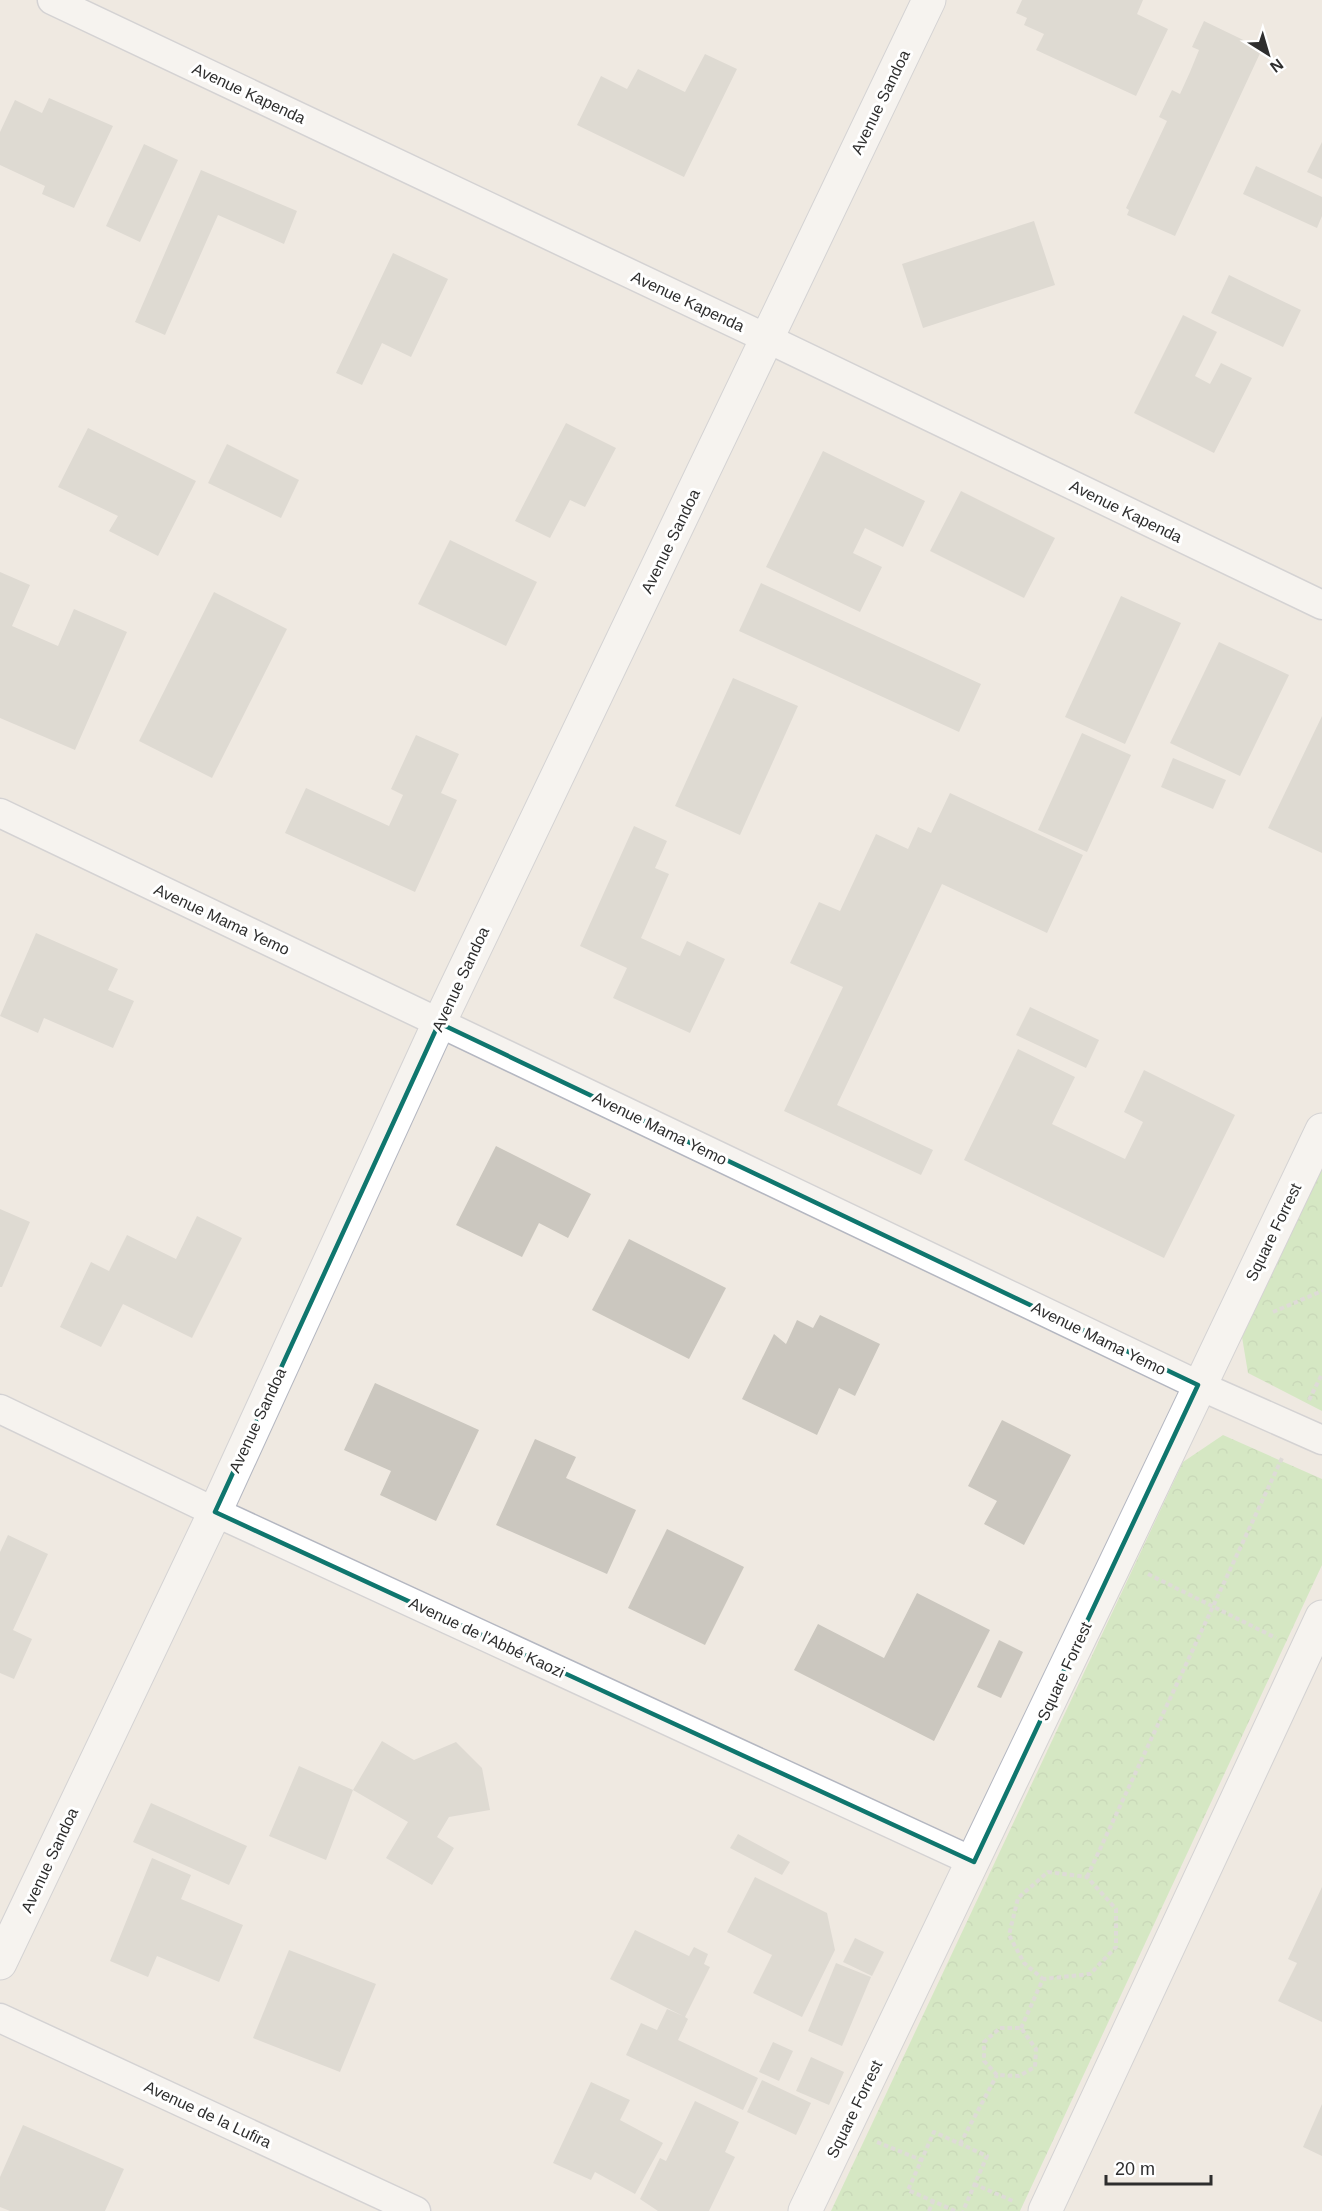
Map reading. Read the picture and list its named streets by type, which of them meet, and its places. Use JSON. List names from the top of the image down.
{
  "streets": {
    "street": [
      "Avenue Kapenda",
      "Avenue Sandoa",
      "Avenue Mama Yemo",
      "Square Forrest",
      "Avenue de l'Abbé Kaozi",
      "Avenue de la Lufira"
    ]
  },
  "crossings": [
    ["Avenue Kapenda", "Avenue Sandoa"],
    ["Avenue Sandoa", "Avenue Mama Yemo"],
    ["Avenue Sandoa", "Avenue de l'Abbé Kaozi"],
    ["Avenue Mama Yemo", "Square Forrest"],
    ["Square Forrest", "Avenue de l'Abbé Kaozi"]
  ],
  "scale_bar": "20 m",
  "north": "bottom right"
}
